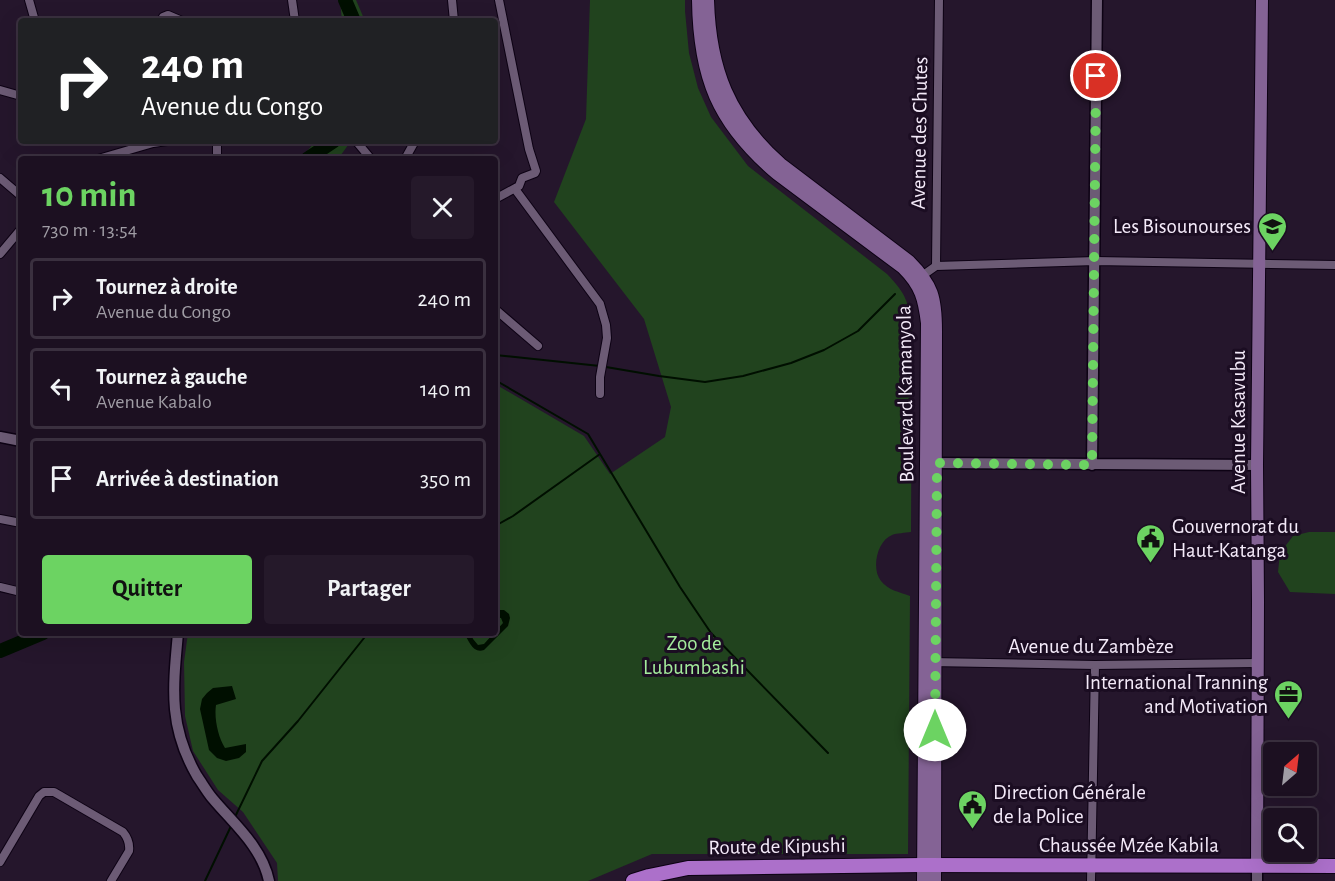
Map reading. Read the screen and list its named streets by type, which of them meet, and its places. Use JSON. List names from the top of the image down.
{
  "streets": {
    "highway": ["Chaussée Mzée Kabila", "Route de Kipushi"],
    "main road": ["Boulevard Kamanyola", "Avenue Kasavubu"],
    "street": ["Avenue des Chutes", "Avenue du Zambèze"]
  },
  "crossings": [
    ["Boulevard Kamanyola", "Avenue du Zambèze"],
    ["Boulevard Kamanyola", "Chaussée Mzée Kabila"],
    ["Boulevard Kamanyola", "Route de Kipushi"],
    ["Avenue Kasavubu", "Avenue du Zambèze"],
    ["Avenue Kasavubu", "Chaussée Mzée Kabila"],
    ["Chaussée Mzée Kabila", "Route de Kipushi"]
  ],
  "parks": ["Zoo de Lubumbashi"],
  "places": {
    "school or university": ["Les Bisounourses"],
    "public building": ["Gouvernorat du Haut-Katanga", "Direction Générale de la Police"],
    "office": ["International Tranning and Motivation"]
  },
  "north": "top right",
  "page": {
    "turn": ["240 m", "Avenue du Congo"],
    "heading": ["10 min", "730 m · 13:54"],
    "list": [
      {
        "name": "Tournez à droite",
        "note": "Avenue du Congo",
        "value": "240 m"
      },
      {
        "name": "Tournez à gauche",
        "note": "Avenue Kabalo",
        "value": "140 m"
      },
      {
        "name": "Arrivée à destination",
        "value": "350 m"
      }
    ],
    "buttons": ["Quitter", "Partager"]
  }
}
